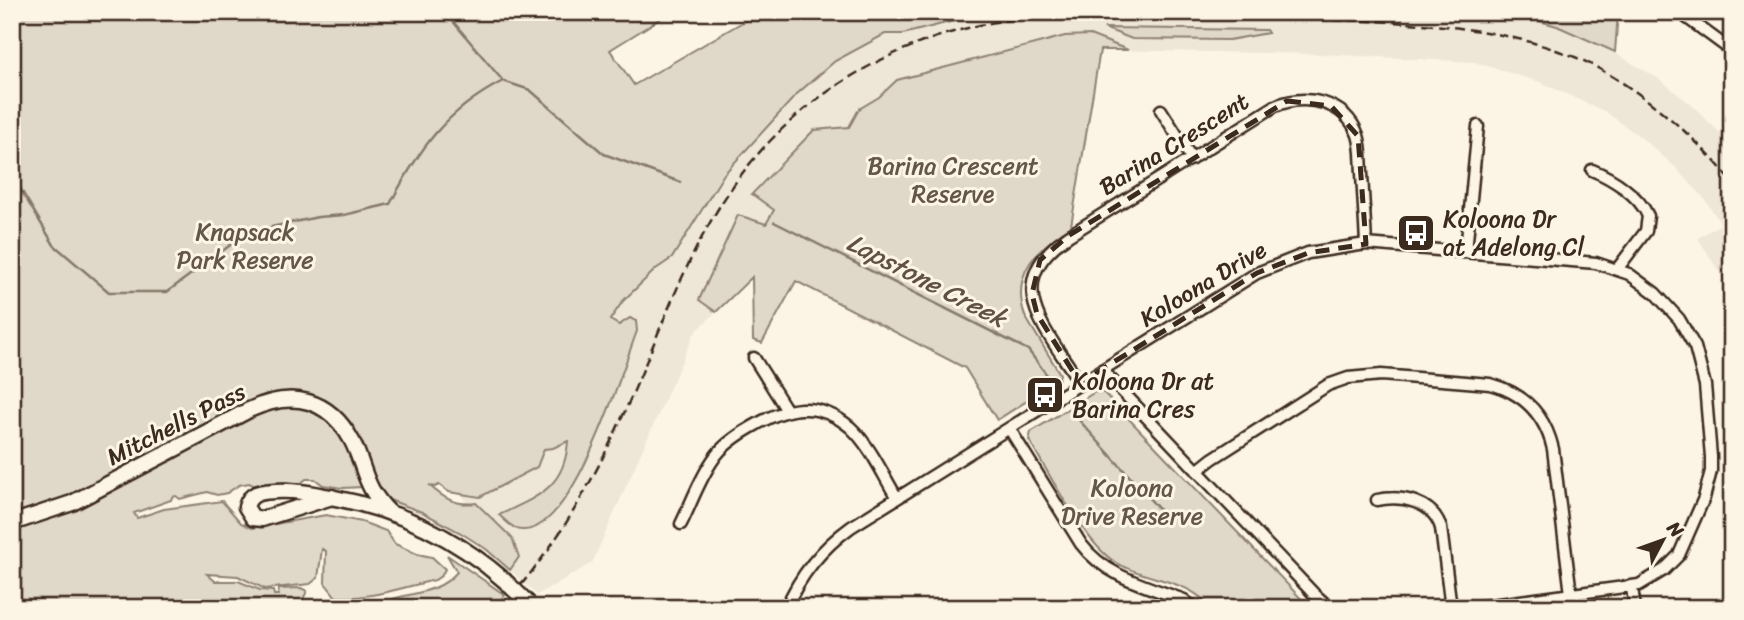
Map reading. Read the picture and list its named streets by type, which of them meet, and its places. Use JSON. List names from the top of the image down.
{
  "streets": {
    "main road": ["Mitchells Pass"],
    "street": ["Barina Crescent", "Koloona Drive"]
  },
  "crossings": [
    ["Barina Crescent", "Koloona Drive"]
  ],
  "water": ["Lapstone Creek"],
  "parks": ["Barina Crescent Reserve", "Knapsack Park Reserve", "Koloona Drive Reserve"],
  "places": {
    "bus stop": ["Koloona Dr at Adelong Cl", "Koloona Dr at Barina Cres"]
  },
  "north": "top right"
}
